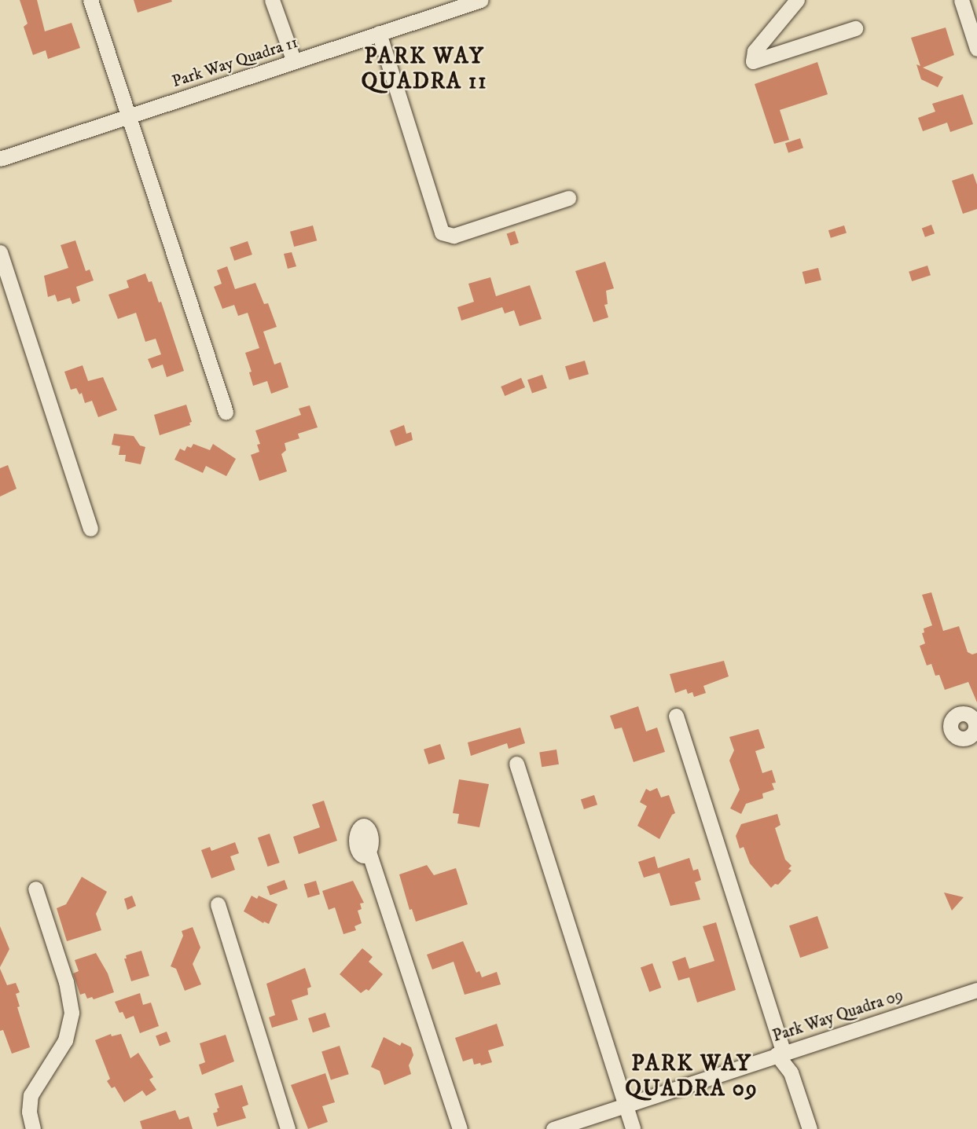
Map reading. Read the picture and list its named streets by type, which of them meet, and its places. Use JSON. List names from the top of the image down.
{
  "streets": {
    "street": ["Park Way Quadra 11", "Park Way Quadra 09"]
  },
  "districts": ["PARK WAY QUADRA 11", "PARK WAY QUADRA 09"]
}
